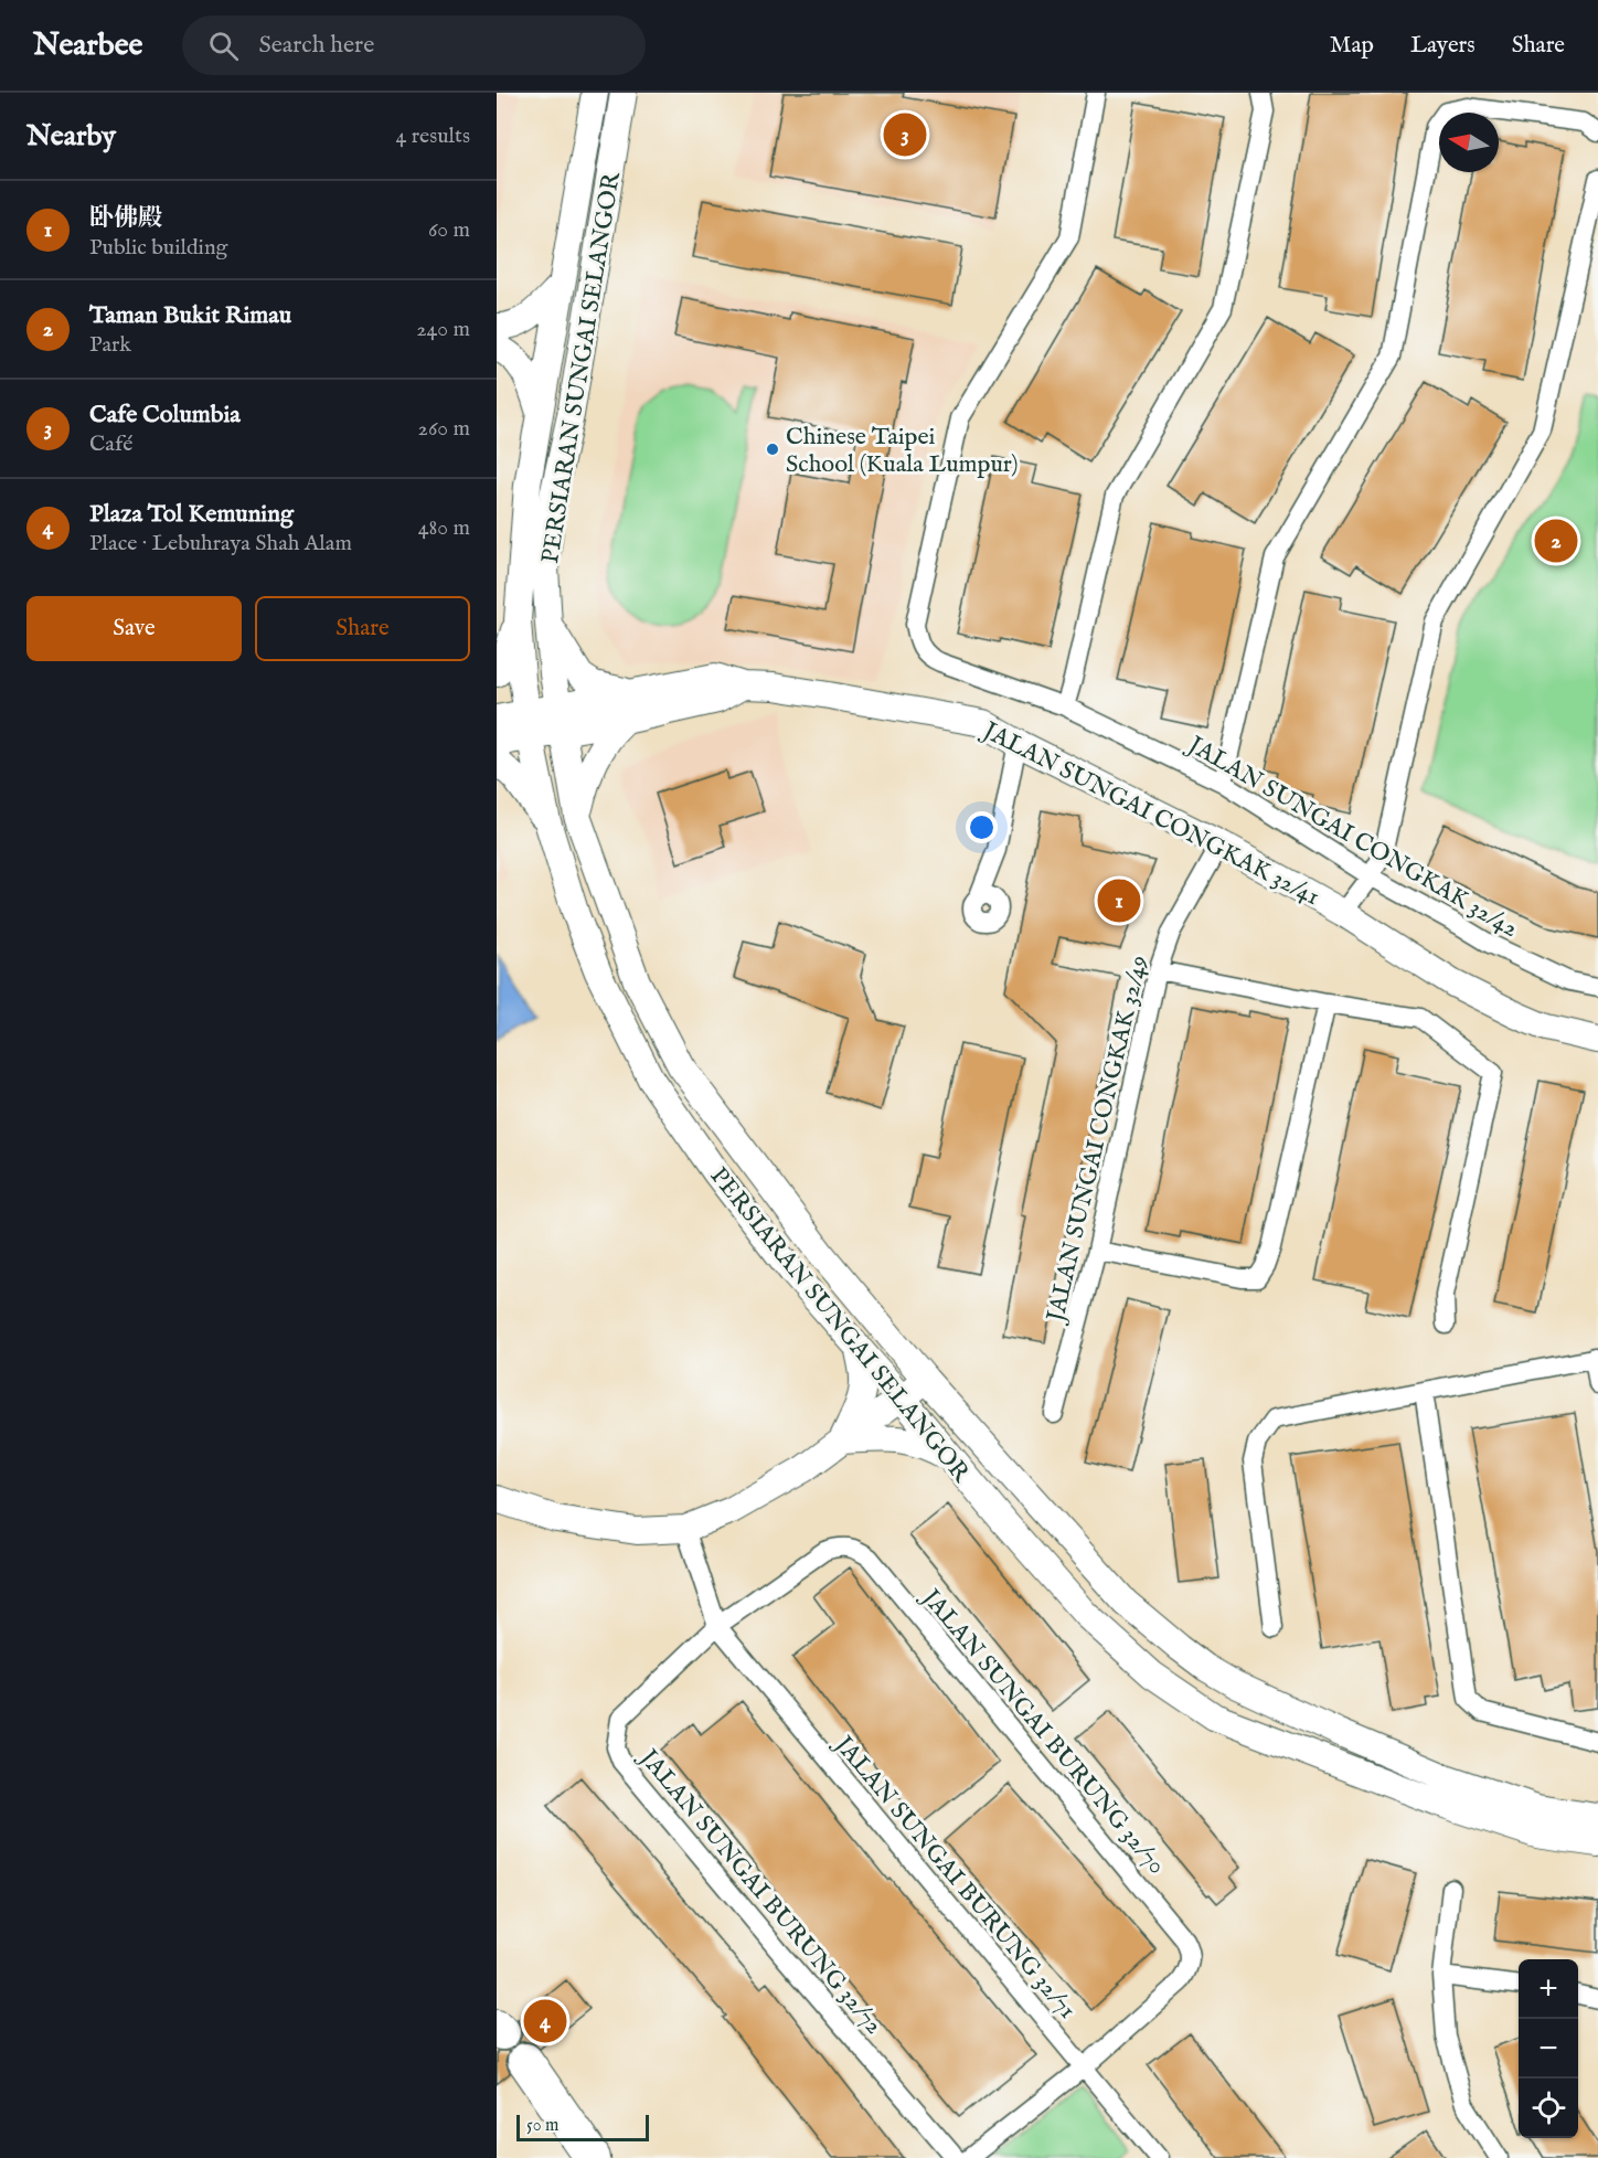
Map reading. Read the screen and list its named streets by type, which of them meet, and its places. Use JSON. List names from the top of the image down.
{
  "streets": {
    "main road": ["PERSIARAN SUNGAI SELANGOR", "JALAN SUNGAI CONGKAK 32/41"],
    "street": [
      "JALAN SUNGAI CONGKAK 32/42",
      "JALAN SUNGAI CONGKAK 32/49",
      "JALAN SUNGAI BURUNG 32/70",
      "JALAN SUNGAI BURUNG 32/71",
      "JALAN SUNGAI BURUNG 32/72"
    ]
  },
  "crossings": [
    ["JALAN SUNGAI CONGKAK 32/41", "JALAN SUNGAI CONGKAK 32/49"],
    ["JALAN SUNGAI BURUNG 32/70", "JALAN SUNGAI BURUNG 32/71"],
    ["JALAN SUNGAI BURUNG 32/70", "JALAN SUNGAI BURUNG 32/72"],
    ["JALAN SUNGAI BURUNG 32/71", "JALAN SUNGAI BURUNG 32/72"]
  ],
  "places": ["Chinese Taipei School (Kuala Lumpur)"],
  "scale_bar": "50 m",
  "north": "left",
  "page": {
    "header": "Nearbee",
    "search": "Search here",
    "nav": ["Map", "Layers", "Share"],
    "heading": ["Nearby", "4 results"],
    "pins": [
      "3",
      "2",
      "1",
      "4"
    ],
    "list": [
      {
        "mark": "1",
        "name": "卧佛殿",
        "note": "Public building",
        "value": "60 m"
      },
      {
        "mark": "2",
        "name": "Taman Bukit Rimau",
        "note": "Park",
        "value": "240 m"
      },
      {
        "mark": "3",
        "name": "Cafe Columbia",
        "note": "Café",
        "value": "260 m"
      },
      {
        "mark": "4",
        "name": "Plaza Tol Kemuning",
        "note": "Place · Lebuhraya Shah Alam",
        "value": "480 m"
      }
    ],
    "buttons": ["Save", "Share"],
    "map_buttons": ["+", "−"],
    "scale": "50 m"
  }
}
